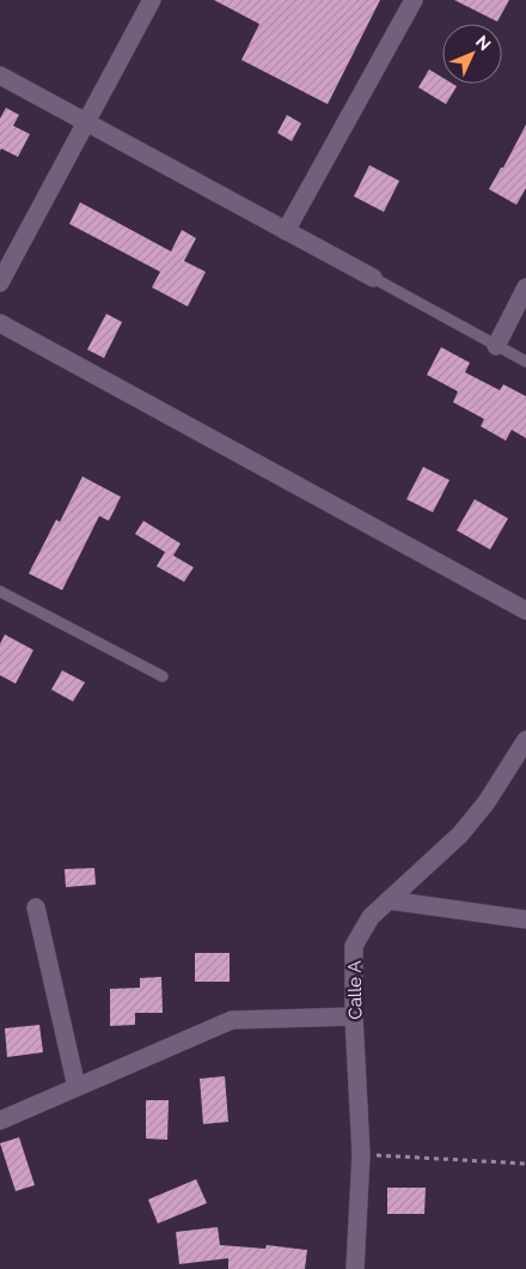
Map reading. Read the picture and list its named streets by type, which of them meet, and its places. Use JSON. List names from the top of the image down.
{
  "streets": {
    "street": ["Calle A"]
  },
  "north": "top right"
}
